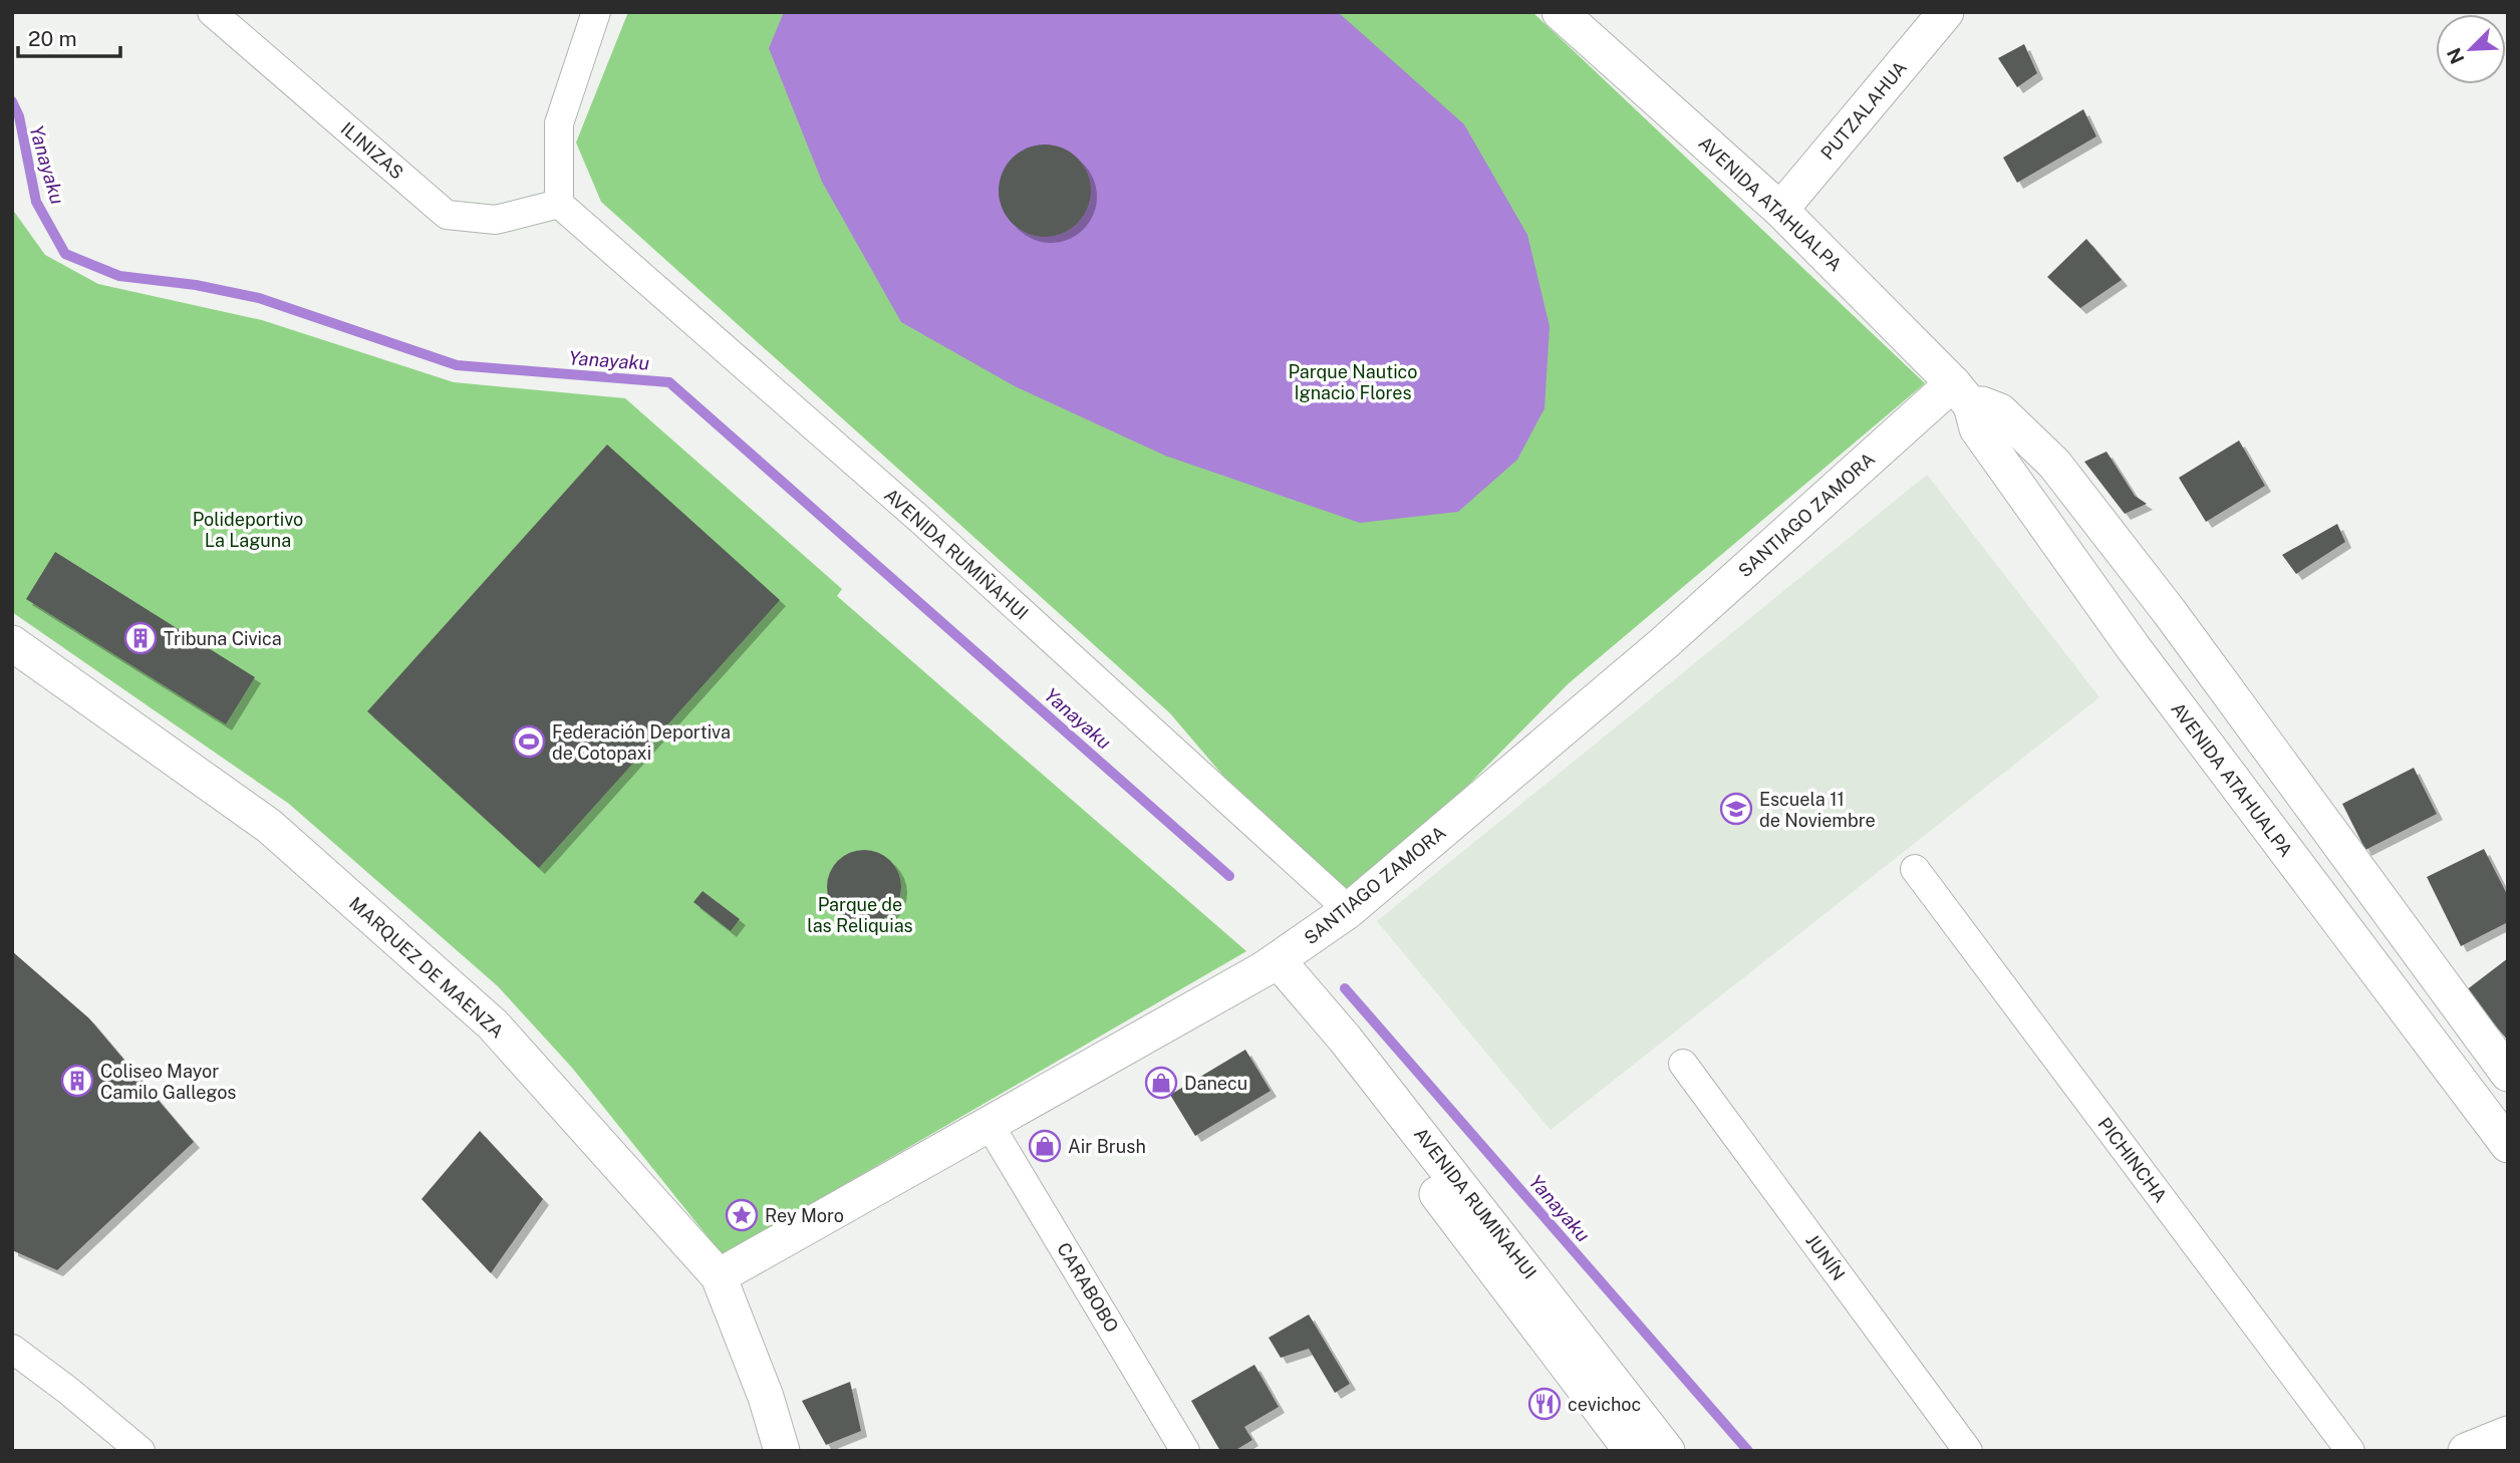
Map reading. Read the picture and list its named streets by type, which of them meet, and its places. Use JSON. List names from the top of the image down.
{
  "streets": {
    "street": [
      "PUTZALAHUA",
      "ILINIZAS",
      "AVENIDA ATAHUALPA",
      "SANTIAGO ZAMORA",
      "AVENIDA RUMIÑAHUI",
      "MARQUEZ DE MAENZA",
      "PICHINCHA",
      "JUNÍN",
      "CARABOBO"
    ]
  },
  "crossings": [
    ["PUTZALAHUA", "AVENIDA ATAHUALPA"],
    ["ILINIZAS", "AVENIDA RUMIÑAHUI"],
    ["AVENIDA ATAHUALPA", "SANTIAGO ZAMORA"],
    ["SANTIAGO ZAMORA", "AVENIDA RUMIÑAHUI"],
    ["SANTIAGO ZAMORA", "MARQUEZ DE MAENZA"],
    ["SANTIAGO ZAMORA", "CARABOBO"]
  ],
  "water": ["Yanayaku"],
  "parks": ["Parque Nautico Ignacio Flores", "Polideportivo La Laguna", "Parque de las Reliquias"],
  "places": {
    "building": ["Tribuna Civica", "Coliseo Mayor Camilo Gallegos"],
    "sports": ["Federación Deportiva de Cotopaxi"],
    "school or university": ["Escuela 11 de Noviembre"],
    "shop": ["Danecu", "Air Brush"],
    "place": ["Rey Moro"],
    "restaurant": ["cevichoc"]
  },
  "scale_bar": "20 m",
  "north": "bottom left"
}
